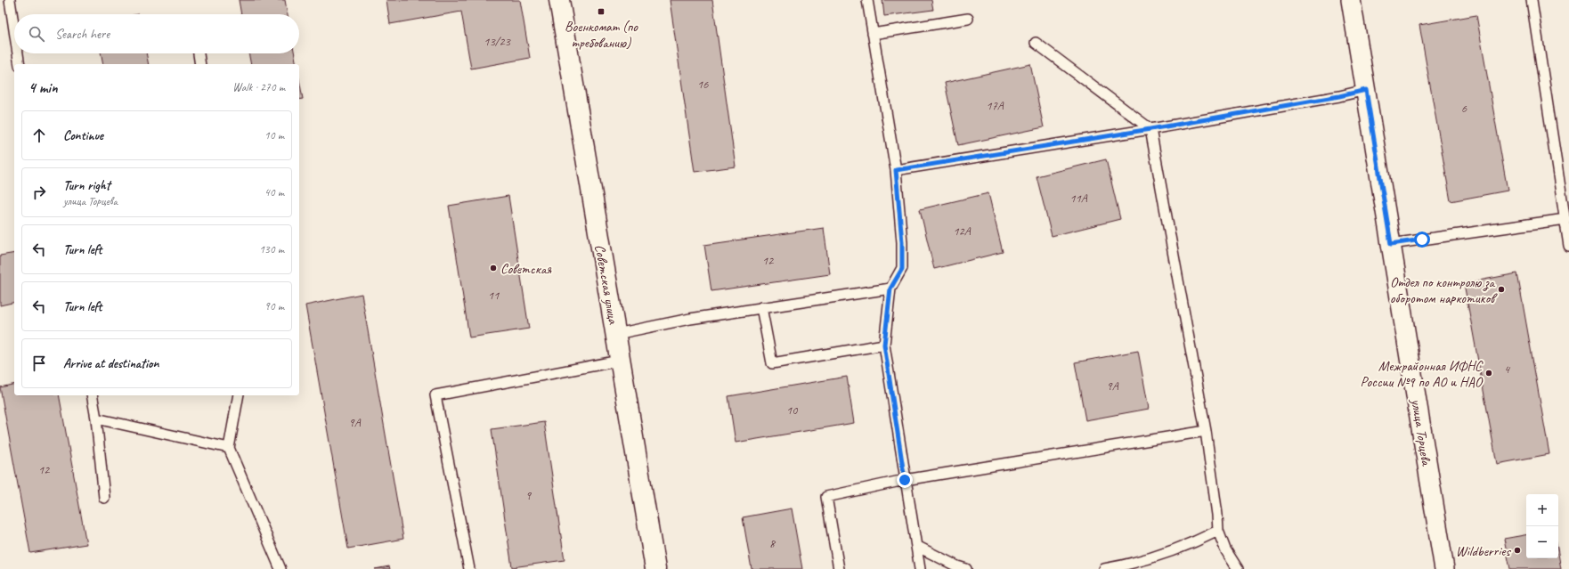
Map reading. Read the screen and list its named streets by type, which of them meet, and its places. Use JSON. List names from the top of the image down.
{
  "streets": {
    "street": ["Советская улица", "улица Торцева"]
  },
  "places": {
    "transit": ["Военкомат (по требованию)"],
    "other": [
      "Советская",
      "Отдел по контролю за оборотом наркотиков",
      "Межрайонная ИФНС России №9 по АО и НАО",
      "Wildberries"
    ]
  },
  "house_numbers": [
    "13/23",
    "16",
    "17А",
    "6",
    "11А",
    "12А",
    "12",
    "11",
    "4",
    "9А",
    "10",
    "9А",
    "12",
    "9",
    "8"
  ],
  "page": {
    "search": "Search here",
    "heading": ["4 min", "Walk · 270 m"],
    "list": [
      ["Continue", "10 m"],
      ["Turn right", "улица Торцева", "40 m"],
      ["Turn left", "130 m"],
      ["Turn left", "90 m"],
      "Arrive at destination"
    ],
    "map_buttons": ["+", "−"]
  }
}
